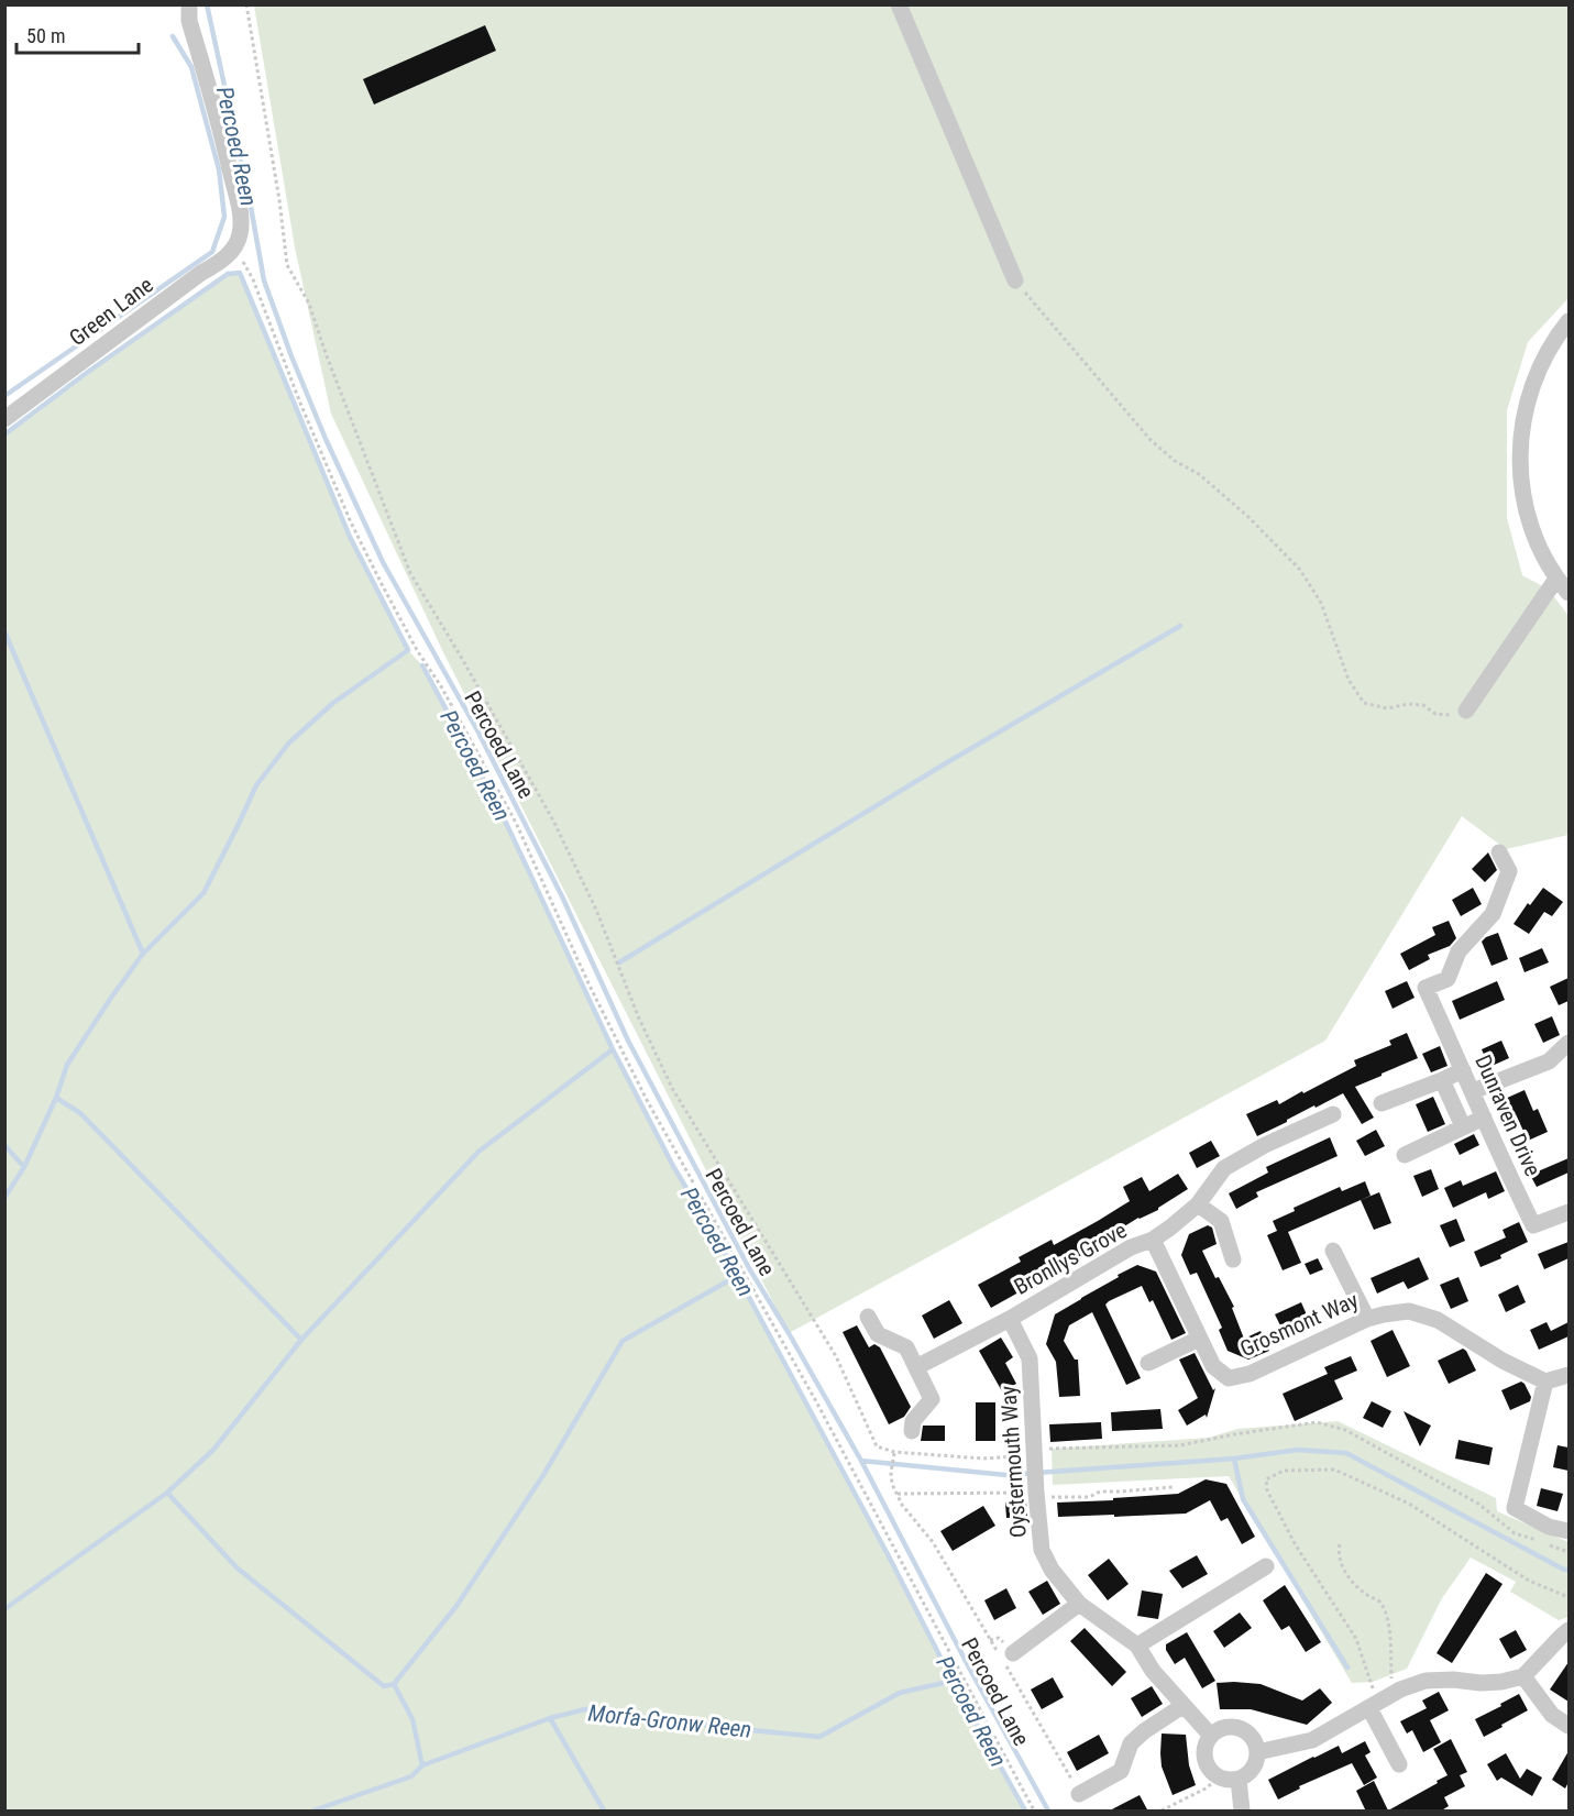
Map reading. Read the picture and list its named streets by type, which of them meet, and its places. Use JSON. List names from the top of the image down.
{
  "streets": {
    "street": [
      "Green Lane",
      "Dunraven Drive",
      "Bronllys Grove",
      "Grosmont Way",
      "Oystermouth Way"
    ],
    "path": ["Percoed Lane"]
  },
  "crossings": [
    ["Green Lane", "Percoed Lane"],
    ["Bronllys Grove", "Grosmont Way"],
    ["Bronllys Grove", "Oystermouth Way"]
  ],
  "water": ["Percoed Reen", "Morfa-Gronw Reen"],
  "scale_bar": "50 m"
}
